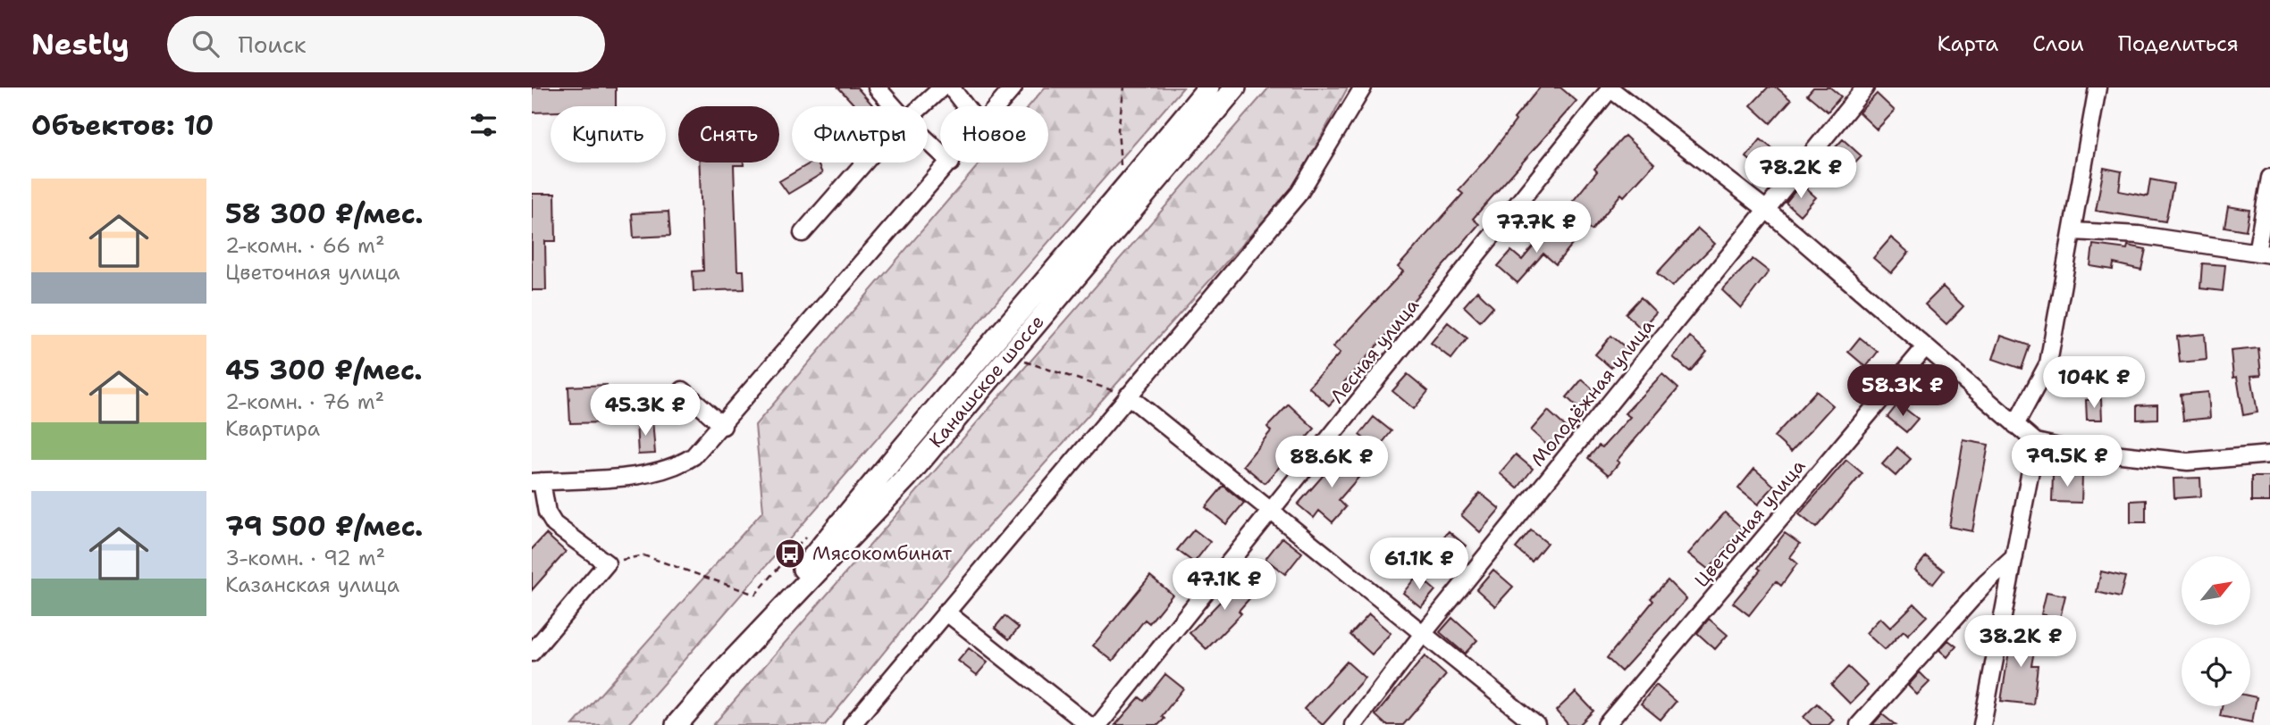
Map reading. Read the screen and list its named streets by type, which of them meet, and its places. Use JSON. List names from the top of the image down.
{
  "streets": {
    "main road": ["Канашское шоссе"],
    "street": ["Лесная улица", "Молодёжная улица", "Цветочная улица"]
  },
  "places": {
    "bus stop": ["Мясокомбинат"]
  },
  "north": "top right",
  "page": {
    "header": "Nestly",
    "search": "Поиск",
    "nav": ["Карта", "Слои", "Поделиться"],
    "heading": "Объектов: 10",
    "chip": [
      "Купить",
      "Снять",
      "Фильтры",
      "Новое"
    ],
    "price": [
      "78.2K ₽",
      "77.7K ₽",
      "104K ₽",
      "58.3K ₽",
      "45.3K ₽",
      "79.5K ₽",
      "88.6K ₽",
      "61.1K ₽",
      "47.1K ₽",
      "38.2K ₽"
    ],
    "list": [
      {
        "name": "58 300 ₽/мес.",
        "note": "2-комн. · 66 m² · Цветочная улица"
      },
      {
        "name": "45 300 ₽/мес.",
        "note": "2-комн. · 76 m² · Квартира"
      },
      {
        "name": "79 500 ₽/мес.",
        "note": "3-комн. · 92 m² · Казанская улица"
      }
    ]
  }
}
